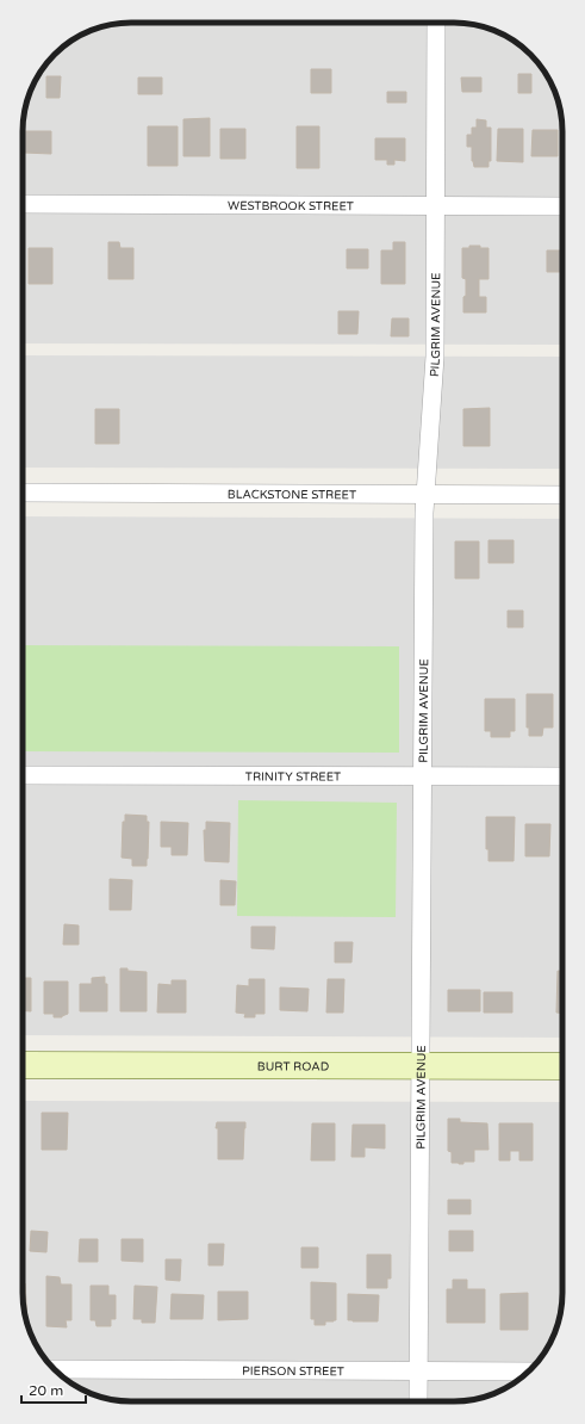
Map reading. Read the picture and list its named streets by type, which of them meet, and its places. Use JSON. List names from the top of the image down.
{
  "streets": {
    "street": [
      "WESTBROOK STREET",
      "PILGRIM AVENUE",
      "BLACKSTONE STREET",
      "TRINITY STREET",
      "BURT ROAD",
      "PIERSON STREET"
    ]
  },
  "crossings": [
    ["WESTBROOK STREET", "PILGRIM AVENUE"],
    ["PILGRIM AVENUE", "BLACKSTONE STREET"],
    ["PILGRIM AVENUE", "TRINITY STREET"],
    ["PILGRIM AVENUE", "BURT ROAD"],
    ["PILGRIM AVENUE", "PIERSON STREET"]
  ],
  "scale_bar": "20 m"
}
